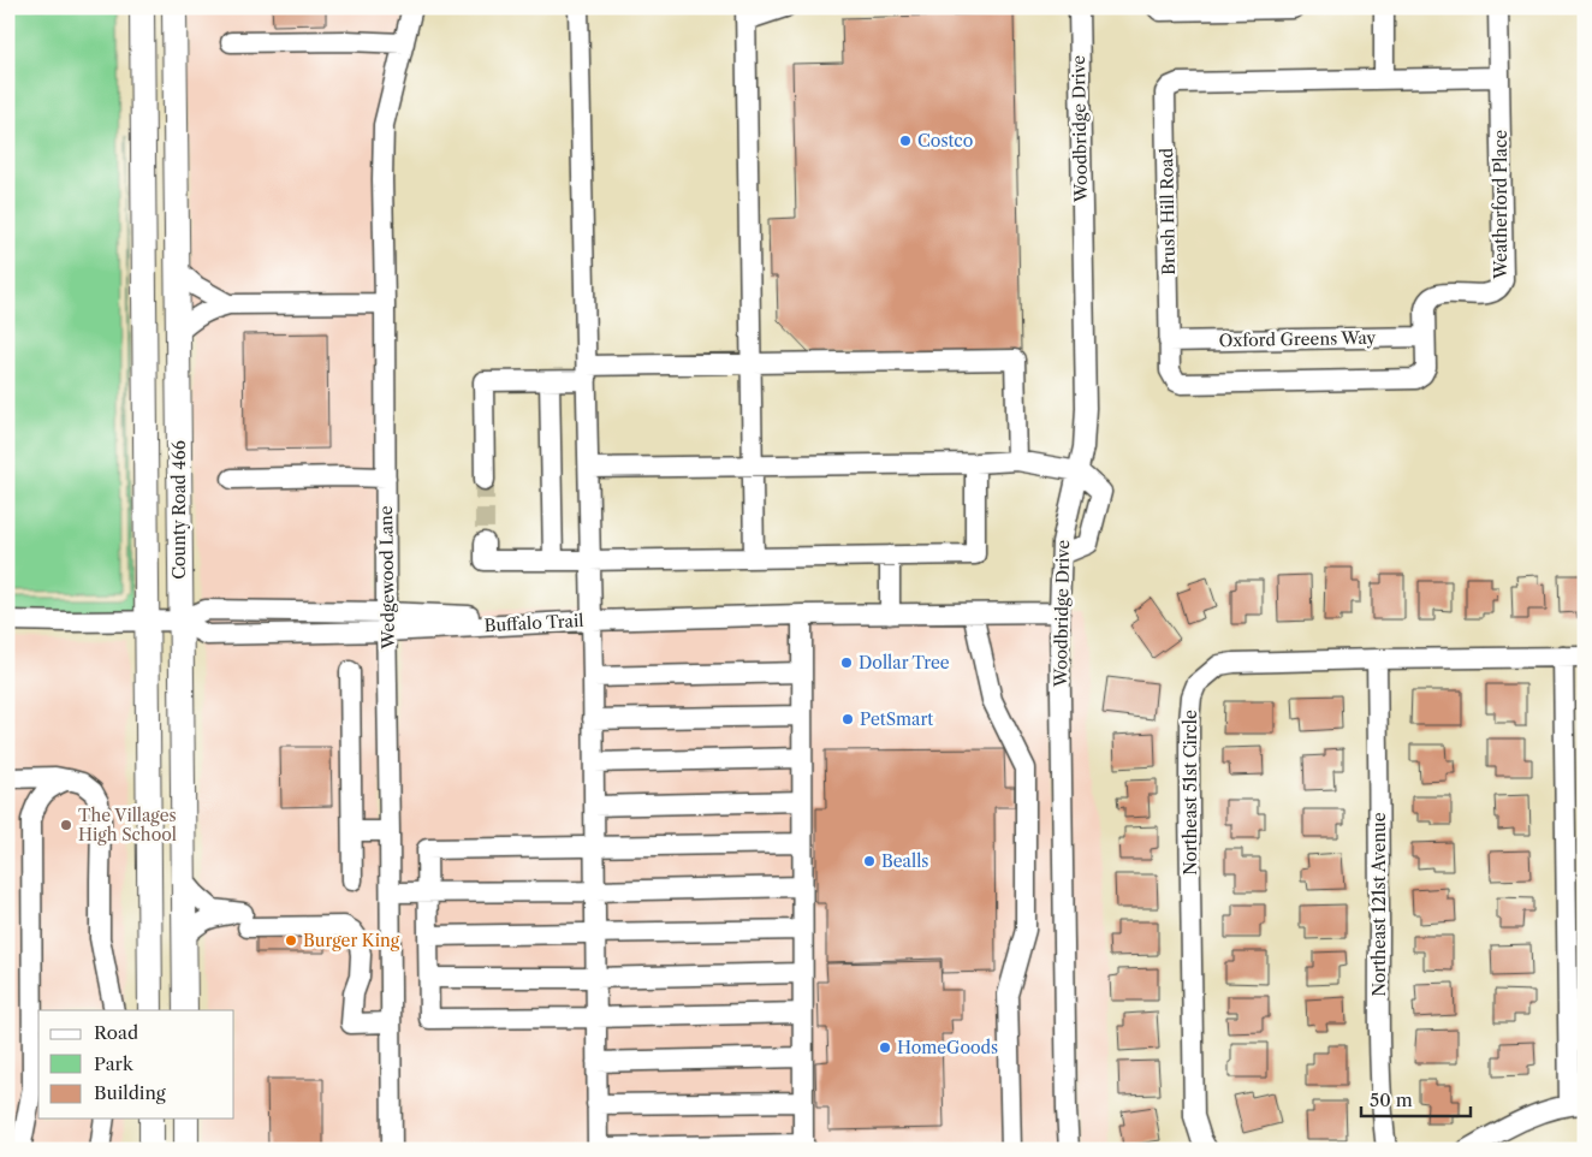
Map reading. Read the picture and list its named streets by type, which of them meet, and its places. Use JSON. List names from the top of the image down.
{
  "streets": {
    "main road": ["County Road 466"],
    "street": [
      "Woodbridge Drive",
      "Weatherford Place",
      "Brush Hill Road",
      "Oxford Greens Way",
      "Wedgewood Lane",
      "Buffalo Trail",
      "Northeast 51st Circle",
      "Northeast 121st Avenue"
    ]
  },
  "crossings": [
    ["Woodbridge Drive", "Buffalo Trail"],
    ["Weatherford Place", "Brush Hill Road"],
    ["Weatherford Place", "Oxford Greens Way"],
    ["Brush Hill Road", "Oxford Greens Way"],
    ["County Road 466", "Buffalo Trail"],
    ["Wedgewood Lane", "Buffalo Trail"],
    ["Northeast 51st Circle", "Northeast 121st Avenue"]
  ],
  "places": [
    "Costco",
    "Dollar Tree",
    "PetSmart",
    "The Villages High School",
    "Bealls",
    "Burger King",
    "HomeGoods"
  ],
  "legend": ["Road", "Park", "Building"],
  "scale_bar": "50 m"
}
